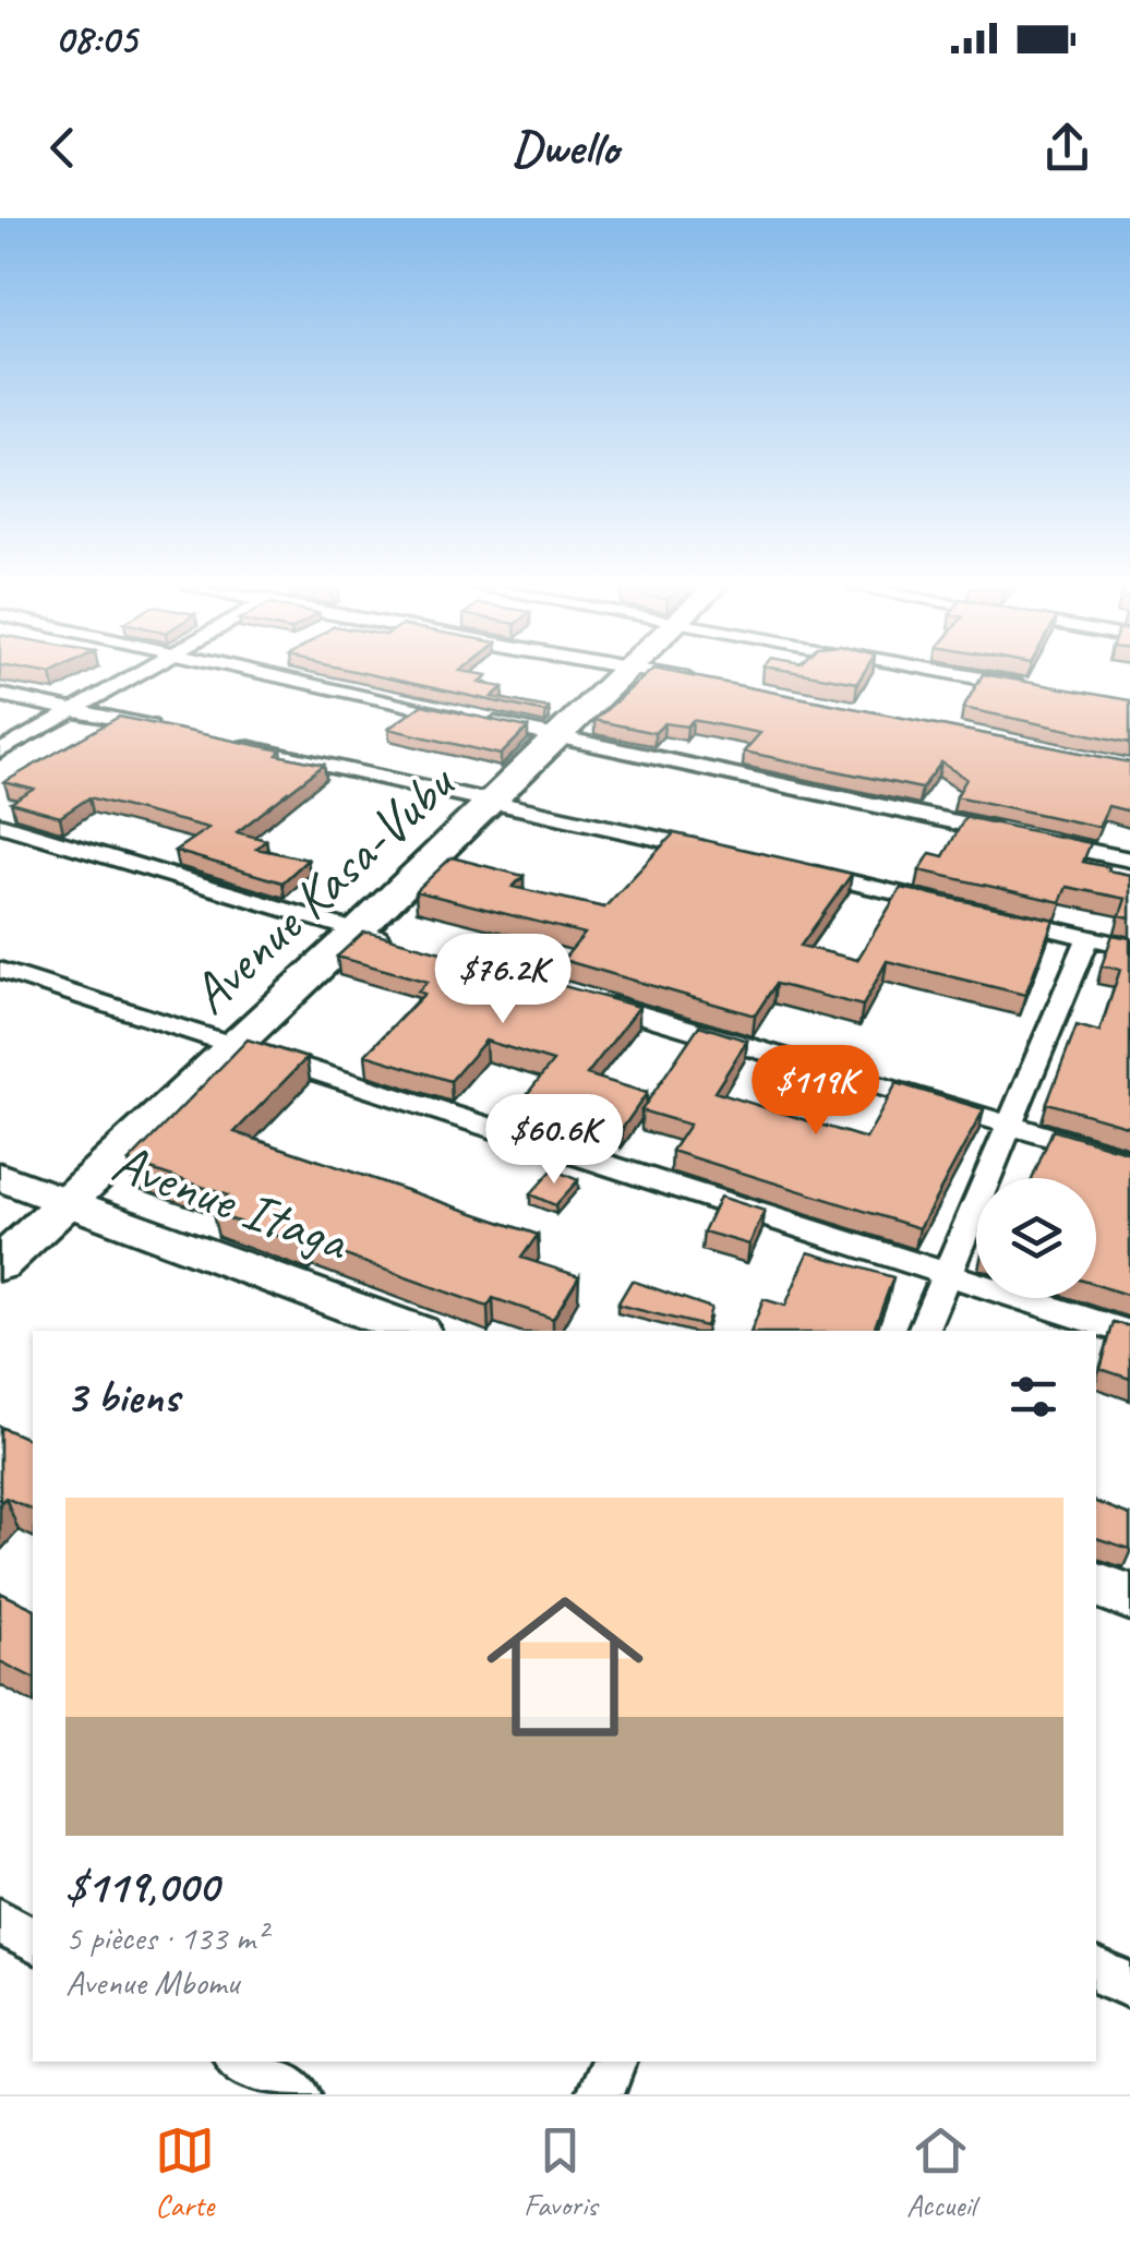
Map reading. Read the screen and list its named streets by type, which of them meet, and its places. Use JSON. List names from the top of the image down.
{
  "streets": {
    "main road": ["Avenue Kasa-Vubu"],
    "street": ["Avenue Itaga"]
  },
  "crossings": [
    ["Avenue Kasa-Vubu", "Avenue Itaga"]
  ],
  "page": {
    "status": "08:05",
    "header": "Dwello",
    "price": ["$76.2K", "$119K", "$60.6K"],
    "heading": "3 biens",
    "list": [
      {
        "name": "$119,000",
        "note": "5 pièces · 133 m² · Avenue Mbomu"
      }
    ],
    "tabs": ["Carte", "Favoris", "Accueil"]
  }
}
